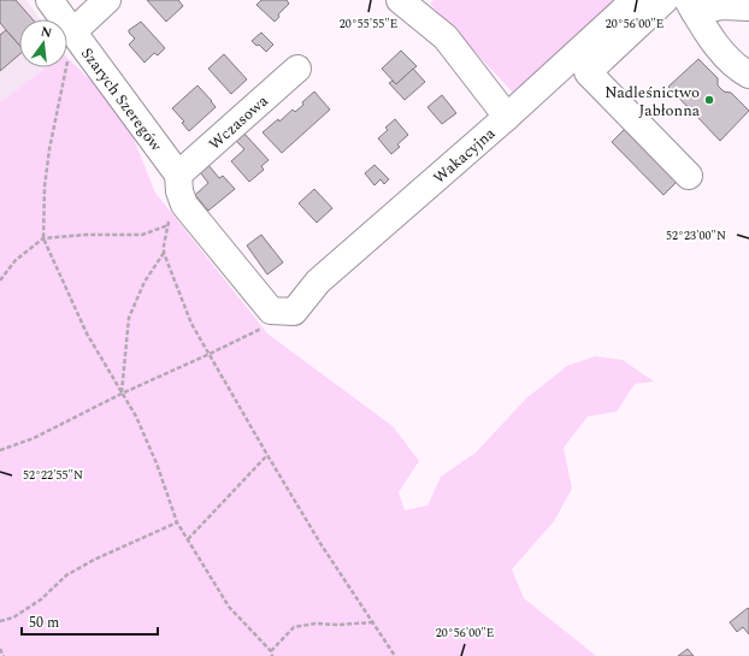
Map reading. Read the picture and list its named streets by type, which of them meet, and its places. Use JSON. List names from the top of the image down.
{
  "streets": {
    "street": ["Szarych Szeregów", "Wczasowa", "Wakacyjna"]
  },
  "crossings": [
    ["Szarych Szeregów", "Wczasowa"]
  ],
  "places": ["Nadleśnictwo Jabłonna"],
  "scale_bar": "50 m",
  "north": "top",
  "coordinates": [
    "20°55'55\"E",
    "20°56'00\"E",
    "52°23'00\"N",
    "52°22'55\"N"
  ]
}
